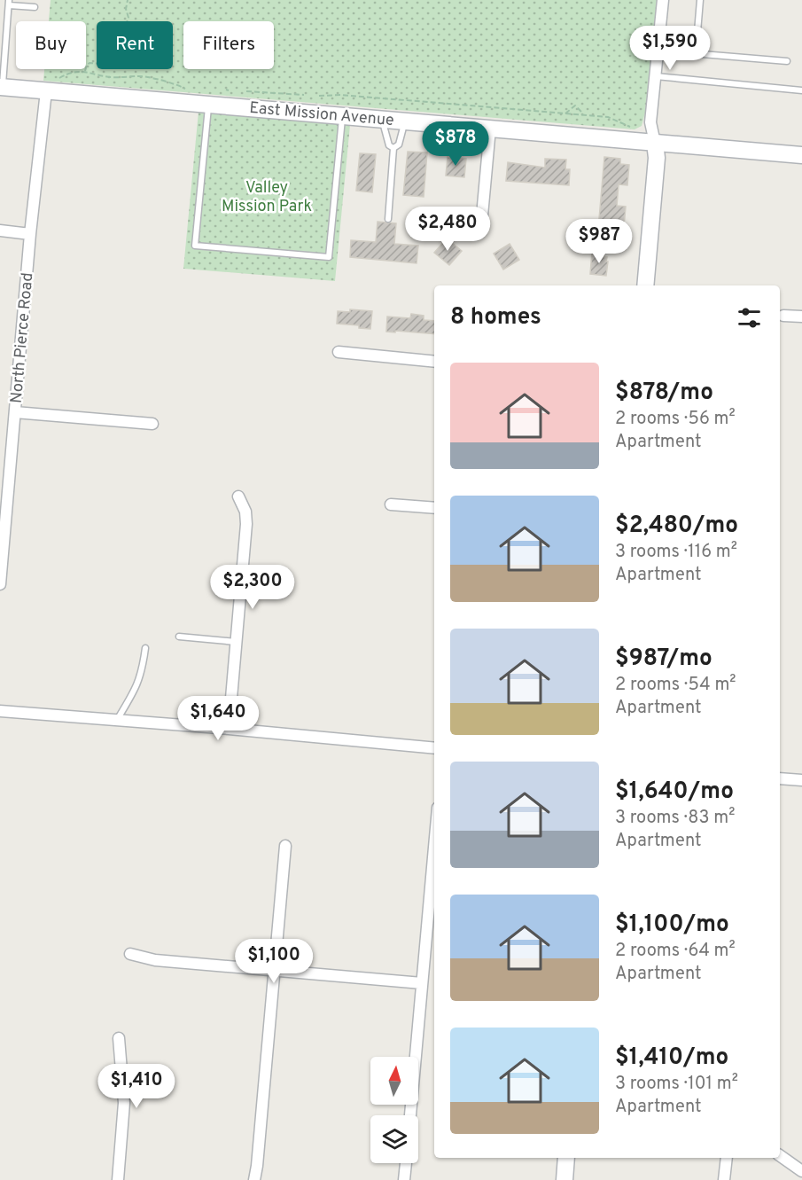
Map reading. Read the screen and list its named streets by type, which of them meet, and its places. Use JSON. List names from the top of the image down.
{
  "streets": {
    "street": ["East Mission Avenue", "North Pierce Road"]
  },
  "crossings": [
    ["East Mission Avenue", "North Pierce Road"]
  ],
  "parks": ["Valley Mission Park"],
  "north": "top",
  "page": {
    "chip": ["Buy", "Rent", "Filters"],
    "price": [
      "$1,590",
      "$878",
      "$2,480",
      "$987",
      "$2,300",
      "$1,640",
      "$1,100",
      "$1,410"
    ],
    "heading": "8 homes",
    "list": [
      {
        "name": "$878/mo",
        "note": "2 rooms · 56 m² · Apartment"
      },
      {
        "name": "$2,480/mo",
        "note": "3 rooms · 116 m² · Apartment"
      },
      {
        "name": "$987/mo",
        "note": "2 rooms · 54 m² · Apartment"
      },
      {
        "name": "$1,640/mo",
        "note": "3 rooms · 83 m² · Apartment"
      },
      {
        "name": "$1,100/mo",
        "note": "2 rooms · 64 m² · Apartment"
      },
      {
        "name": "$1,410/mo",
        "note": "3 rooms · 101 m² · Apartment"
      }
    ]
  }
}
